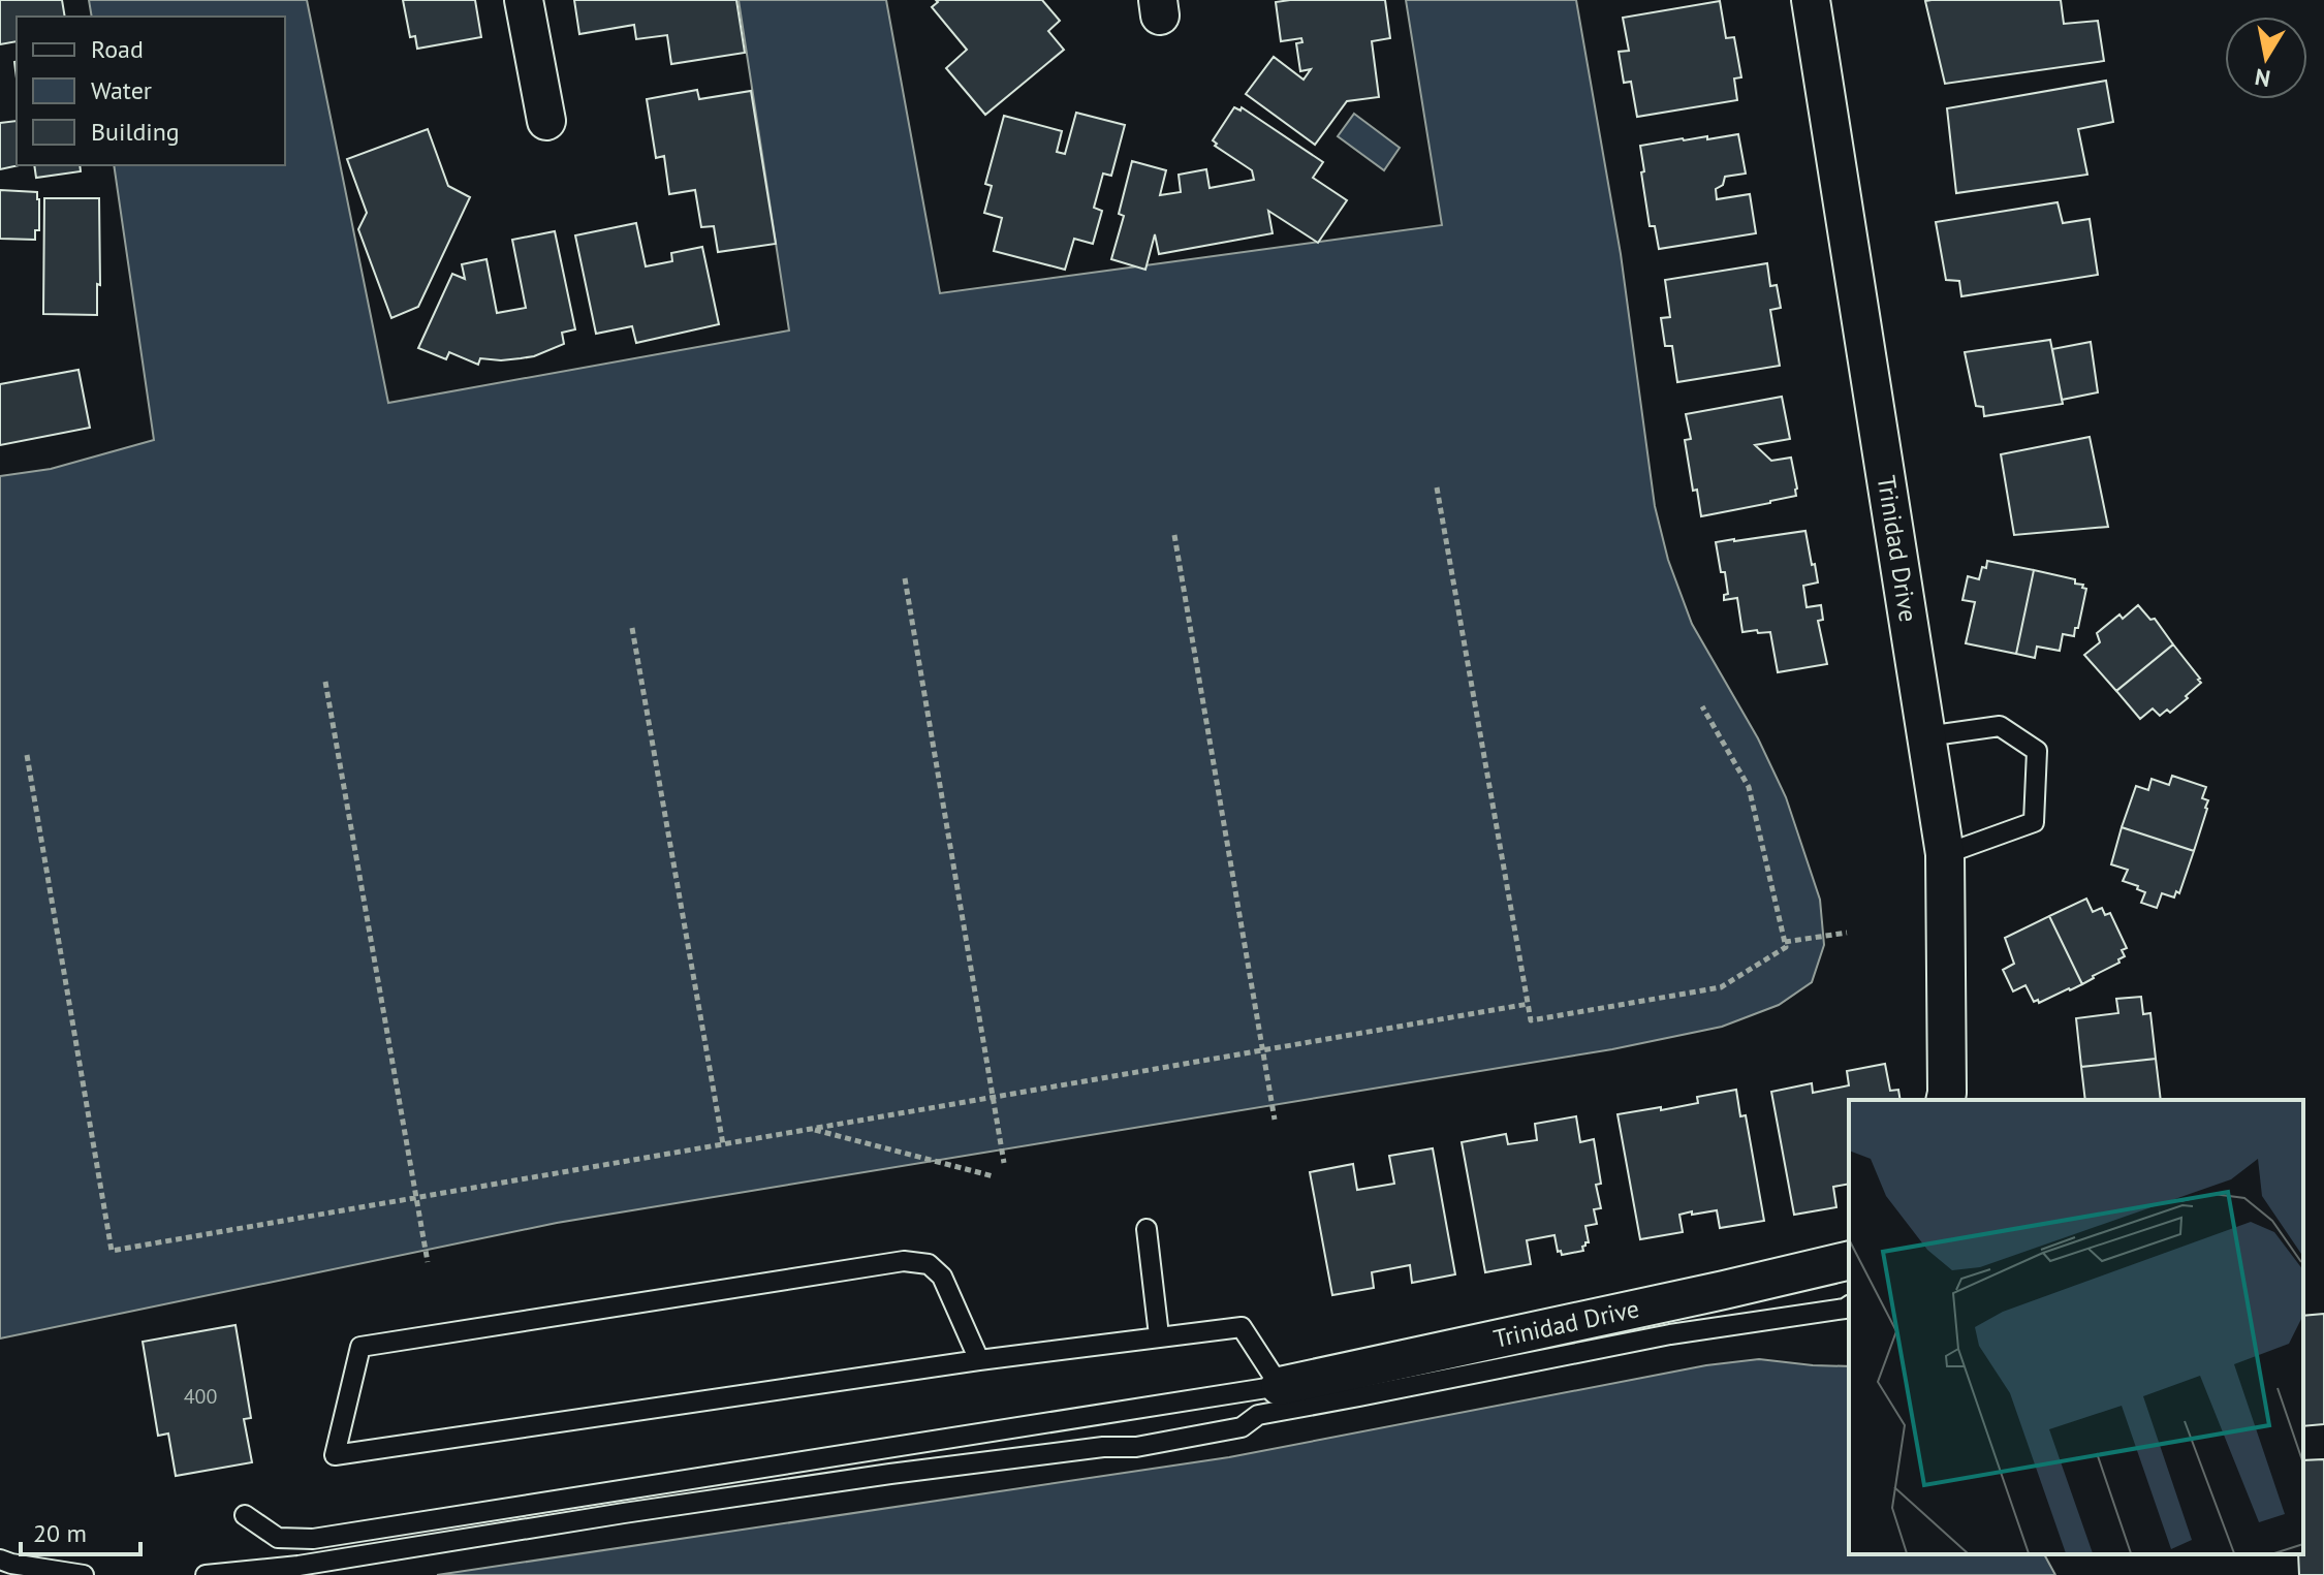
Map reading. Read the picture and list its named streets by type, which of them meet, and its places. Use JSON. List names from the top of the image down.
{
  "streets": {
    "street": ["Trinidad Drive"]
  },
  "house_numbers": ["400"],
  "legend": ["Road", "Water", "Building"],
  "scale_bar": "20 m",
  "north": "bottom"
}
